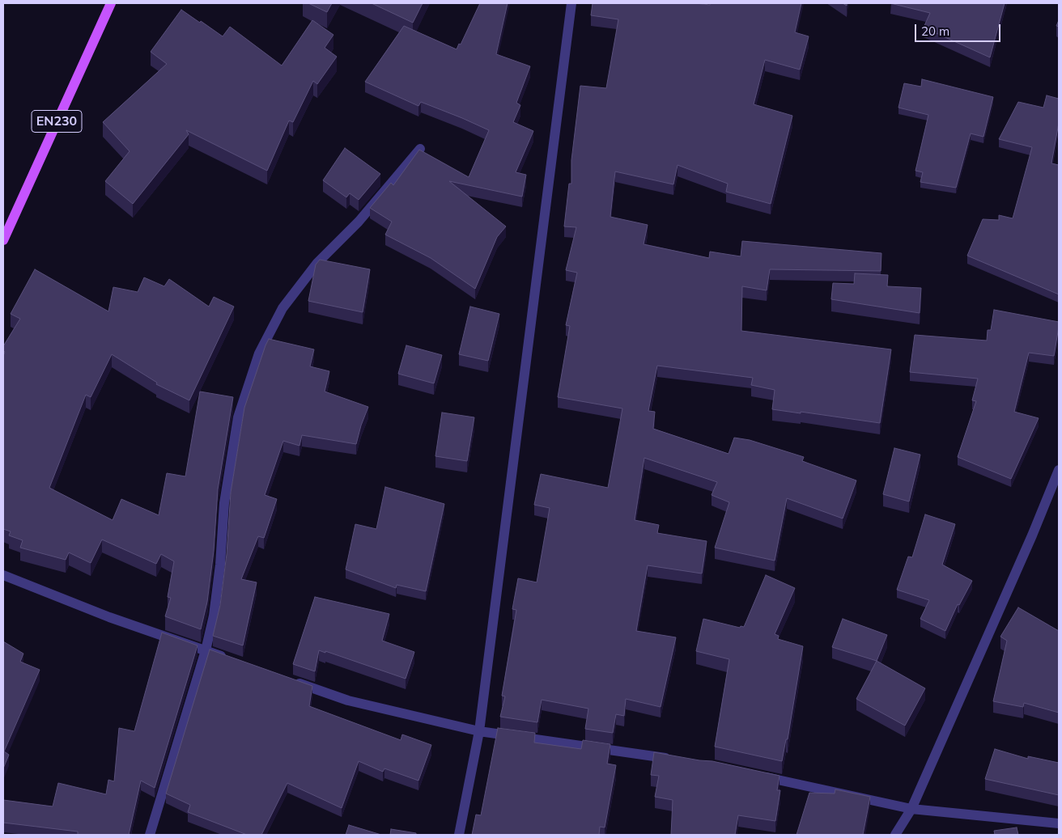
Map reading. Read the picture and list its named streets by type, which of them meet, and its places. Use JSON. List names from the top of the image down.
{
  "streets": {
    "main road": ["EN230"]
  },
  "scale_bar": "20 m"
}
